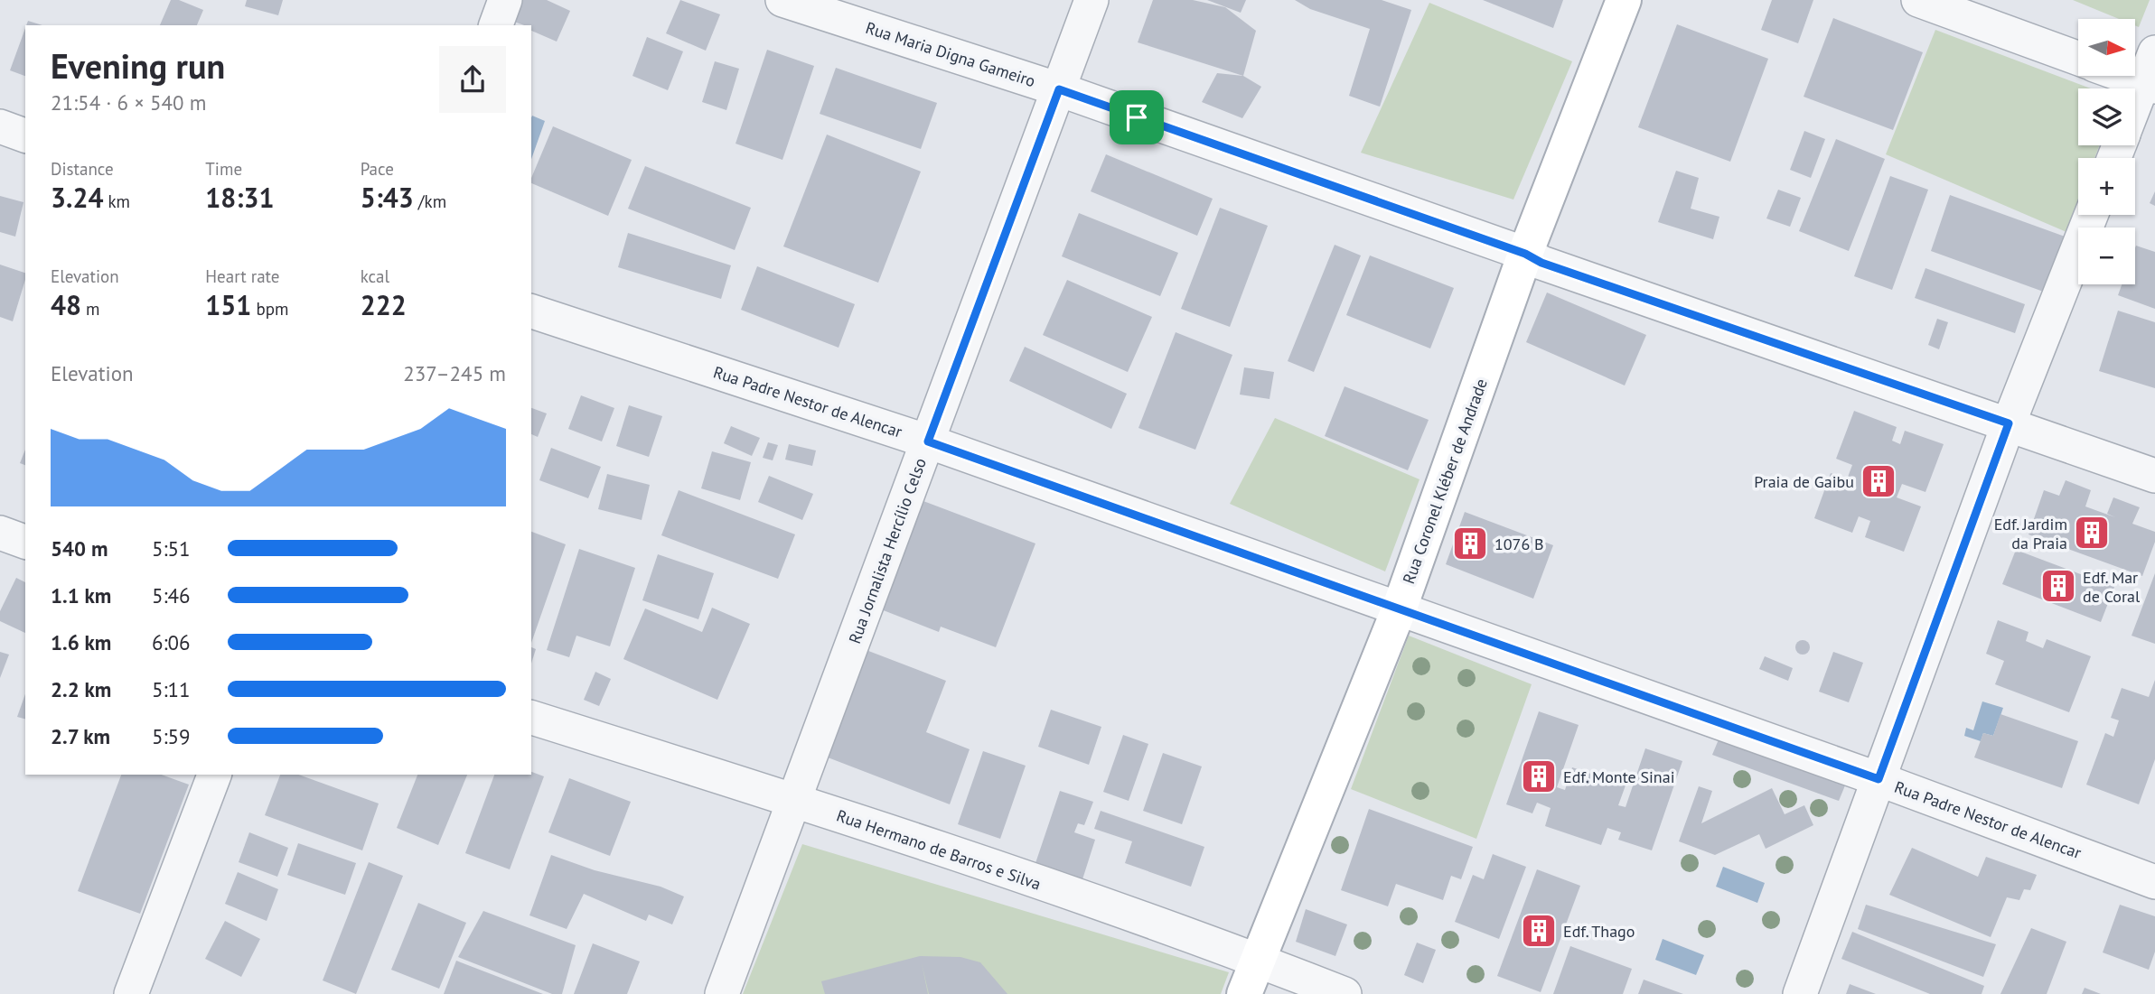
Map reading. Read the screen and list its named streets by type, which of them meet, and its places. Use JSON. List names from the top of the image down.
{
  "streets": {
    "main road": ["Rua Coronel Kléber de Andrade"],
    "street": [
      "Rua Maria Digna Gameiro",
      "Rua Padre Nestor de Alencar",
      "Rua Jornalista Hercílio Celso",
      "Rua Hermano de Barros e Silva"
    ]
  },
  "crossings": [
    ["Rua Maria Digna Gameiro", "Rua Coronel Kléber de Andrade"],
    ["Rua Maria Digna Gameiro", "Rua Jornalista Hercílio Celso"],
    ["Rua Padre Nestor de Alencar", "Rua Coronel Kléber de Andrade"],
    ["Rua Padre Nestor de Alencar", "Rua Jornalista Hercílio Celso"],
    ["Rua Coronel Kléber de Andrade", "Rua Hermano de Barros e Silva"],
    ["Rua Jornalista Hercílio Celso", "Rua Hermano de Barros e Silva"]
  ],
  "places": {
    "building": [
      "Praia de Gaibu",
      "Edf. Jardim da Praia",
      "1076 B",
      "Edf. Mar de Coral",
      "Edf. Monte Sinai",
      "Edf. Thago"
    ]
  },
  "north": "right",
  "page": {
    "map_buttons": ["+", "−"],
    "heading": ["Evening run", "21:54 · 6 × 540 m"],
    "stats": [
      ["Distance", "3.24 km"],
      ["Time", "18:31"],
      ["Pace", "5:43 /km"],
      ["Elevation", "48 m"],
      ["Heart rate", "151 bpm"],
      ["kcal", "222"]
    ],
    "chart": ["Elevation", "237–245 m"],
    "list": [
      {
        "name": "540 m",
        "note": "5:51"
      },
      {
        "name": "1.1 km",
        "note": "5:46"
      },
      {
        "name": "1.6 km",
        "note": "6:06"
      },
      {
        "name": "2.2 km",
        "note": "5:11"
      },
      {
        "name": "2.7 km",
        "note": "5:59"
      }
    ]
  }
}
